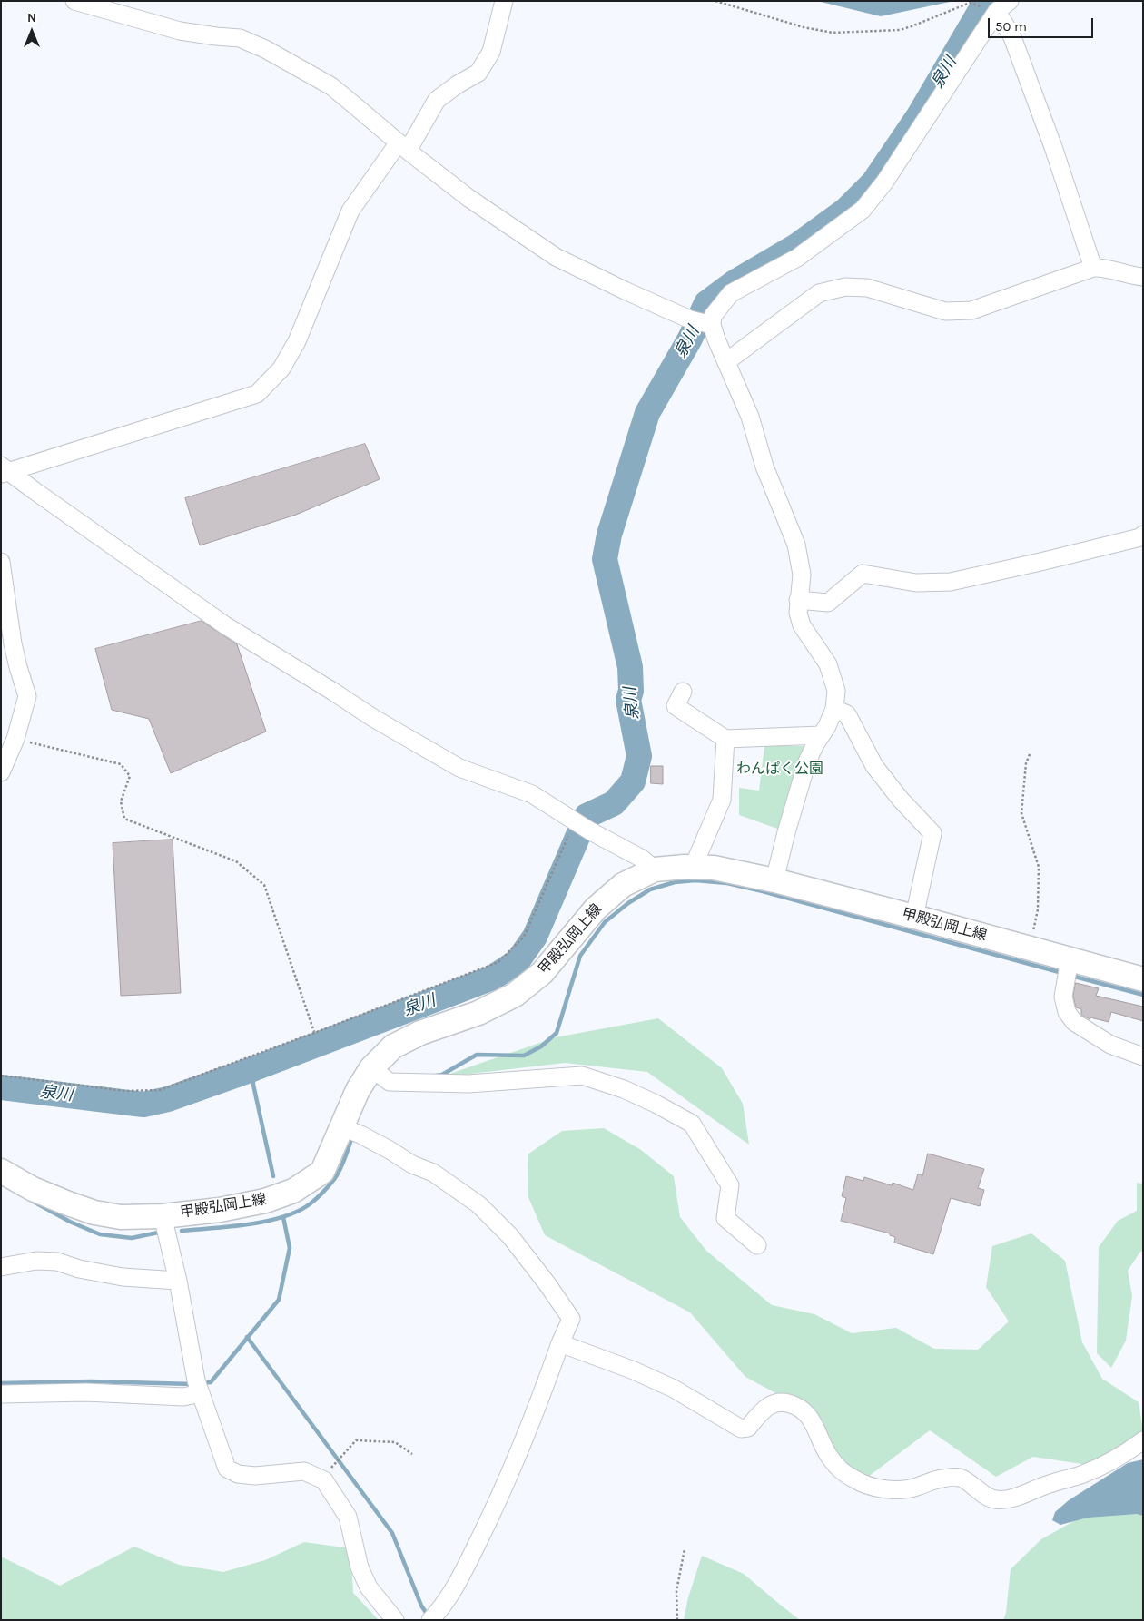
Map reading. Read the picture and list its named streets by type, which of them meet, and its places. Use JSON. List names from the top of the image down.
{
  "streets": {
    "main road": ["甲殿弘岡上線"]
  },
  "water": ["泉川"],
  "parks": ["わんぱく公園"],
  "scale_bar": "50 m",
  "north": "top"
}
